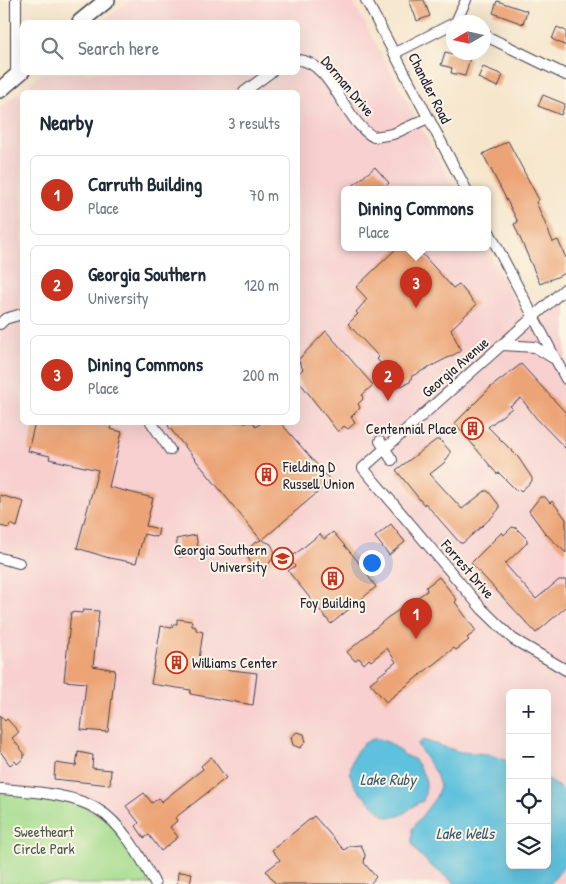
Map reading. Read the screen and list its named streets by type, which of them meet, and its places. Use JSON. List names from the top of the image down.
{
  "streets": {
    "street": [
      "Dorman Drive",
      "Chandler Road",
      "Georgia Avenue",
      "Forrest Drive"
    ]
  },
  "crossings": [
    ["Dorman Drive", "Chandler Road"],
    ["Georgia Avenue", "Forrest Drive"]
  ],
  "water": ["Lake Ruby", "Lake Wells"],
  "parks": ["Sweetheart Circle Park"],
  "places": {
    "building": [
      "Centennial Place",
      "Fielding D Russell Union",
      "Foy Building",
      "Williams Center"
    ],
    "school or university": ["Georgia Southern University"]
  },
  "north": "left",
  "page": {
    "search": "Search here",
    "heading": ["Nearby", "3 results"],
    "list": [
      {
        "mark": "1",
        "name": "Carruth Building",
        "note": "Place",
        "value": "70 m"
      },
      {
        "mark": "2",
        "name": "Georgia Southern",
        "note": "University",
        "value": "120 m"
      },
      {
        "mark": "3",
        "name": "Dining Commons",
        "note": "Place",
        "value": "200 m"
      }
    ],
    "popup": ["Dining Commons", "Place"],
    "pins": ["3", "2", "1"],
    "map_buttons": ["+", "−"]
  }
}
